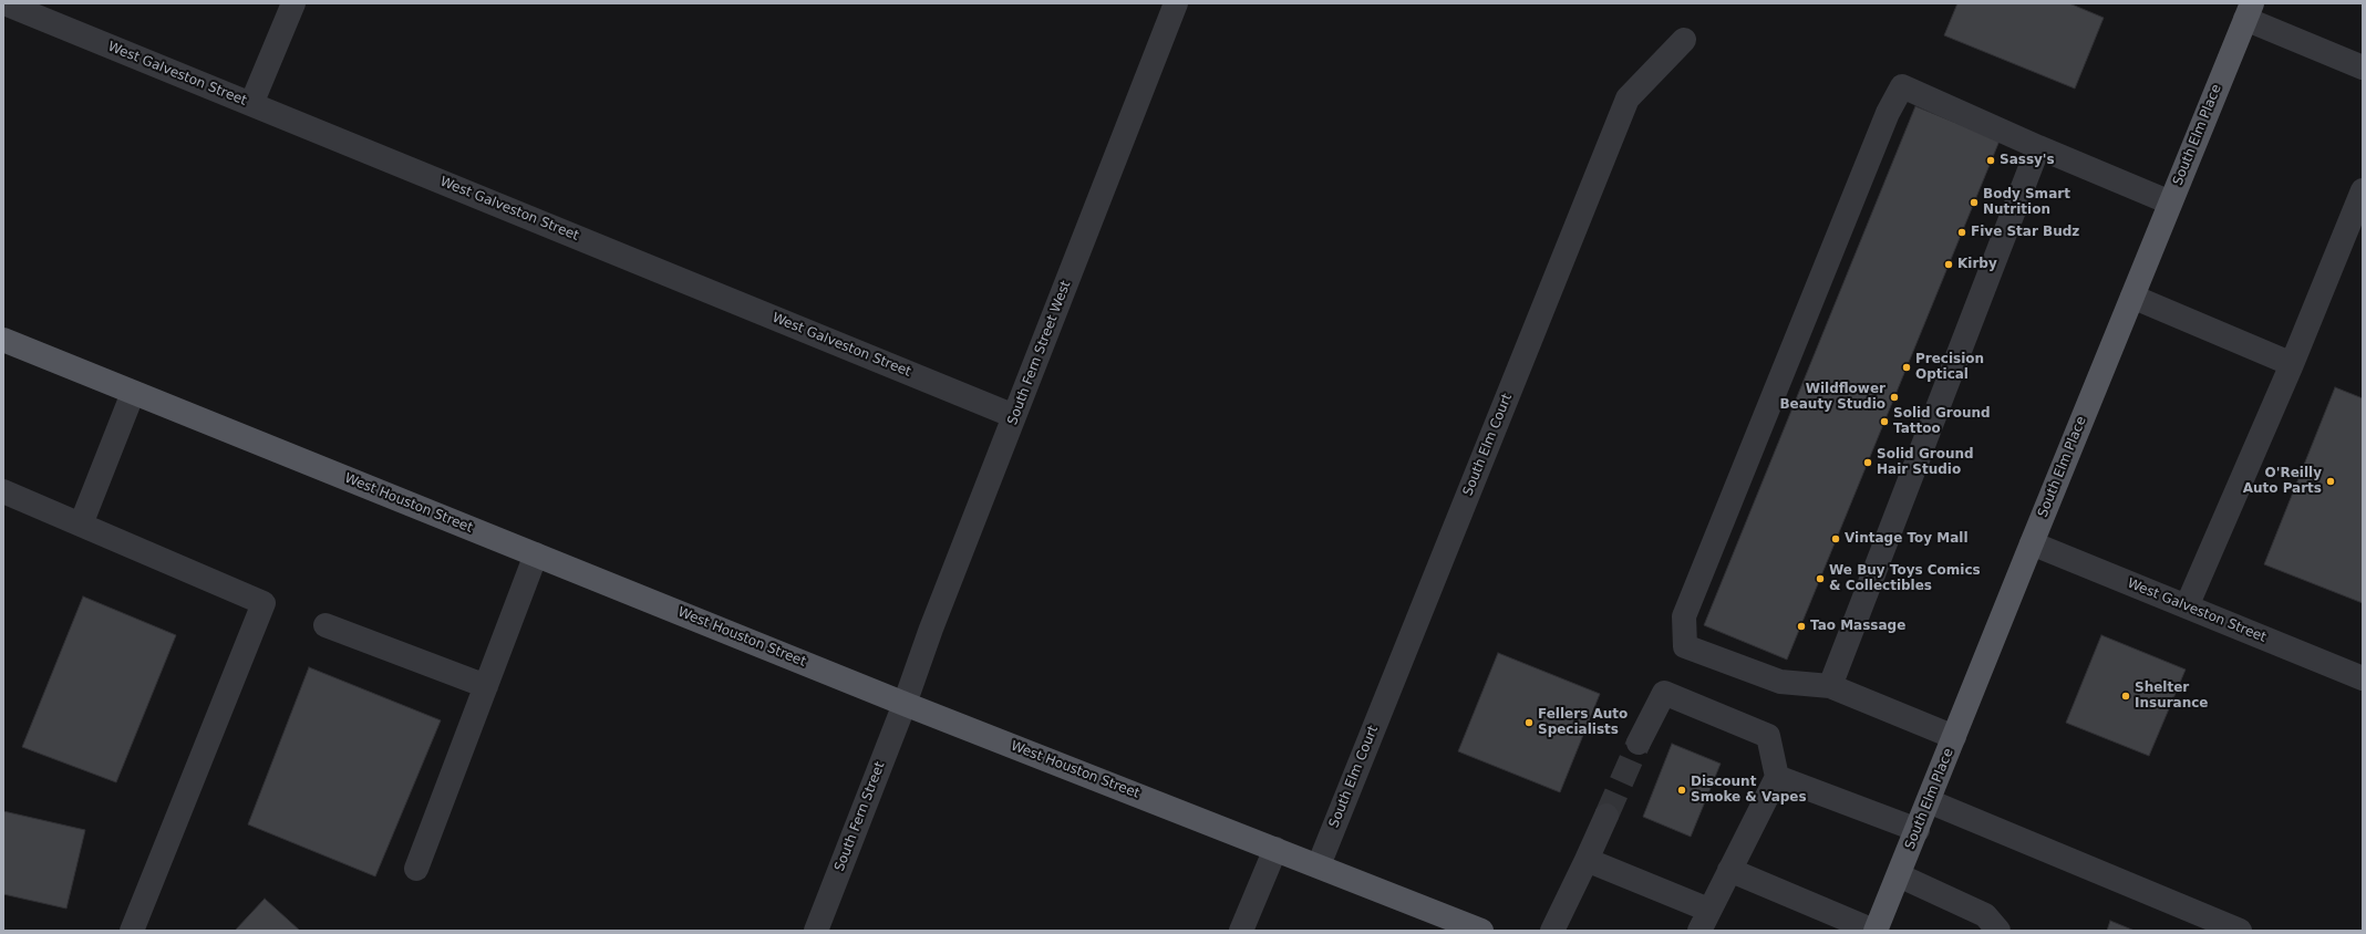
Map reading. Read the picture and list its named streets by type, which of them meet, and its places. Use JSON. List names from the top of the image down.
{
  "streets": {
    "main road": ["South Elm Place", "West Houston Street"],
    "street": [
      "West Galveston Street",
      "South Fern Street West",
      "South Elm Court",
      "South Fern Street"
    ]
  },
  "crossings": [
    ["West Galveston Street", "South Elm Place"],
    ["West Galveston Street", "South Fern Street West"],
    ["South Fern Street West", "West Houston Street"],
    ["South Fern Street West", "South Fern Street"],
    ["South Elm Court", "West Houston Street"],
    ["West Houston Street", "South Fern Street"]
  ],
  "places": [
    "Sassy's",
    "Body Smart Nutrition",
    "Five Star Budz",
    "Kirby",
    "Precision Optical",
    "Wildflower Beauty Studio",
    "Solid Ground Tattoo",
    "Solid Ground Hair Studio",
    "O'Reilly Auto Parts",
    "Vintage Toy Mall",
    "We Buy Toys Comics & Collectibles",
    "Tao Massage",
    "Shelter Insurance",
    "Fellers Auto Specialists",
    "Discount Smoke & Vapes"
  ]
}
